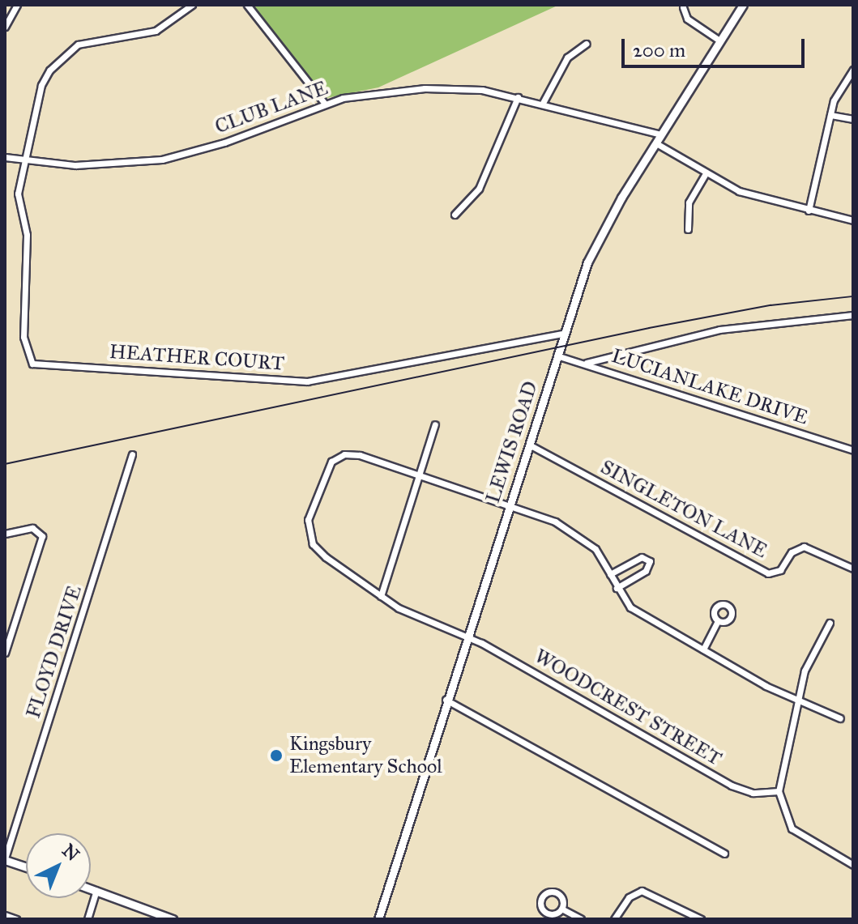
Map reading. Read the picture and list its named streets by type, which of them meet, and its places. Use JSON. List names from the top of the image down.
{
  "streets": {
    "street": [
      "CLUB LANE",
      "HEATHER COURT",
      "LUCIANLAKE DRIVE",
      "LEWIS ROAD",
      "SINGLETON LANE",
      "FLOYD DRIVE",
      "WOODCREST STREET"
    ]
  },
  "crossings": [
    ["CLUB LANE", "HEATHER COURT"],
    ["CLUB LANE", "LEWIS ROAD"],
    ["HEATHER COURT", "LEWIS ROAD"],
    ["LUCIANLAKE DRIVE", "LEWIS ROAD"],
    ["LEWIS ROAD", "SINGLETON LANE"],
    ["LEWIS ROAD", "WOODCREST STREET"]
  ],
  "places": ["Kingsbury Elementary School"],
  "scale_bar": "200 m",
  "north": "top right"
}
